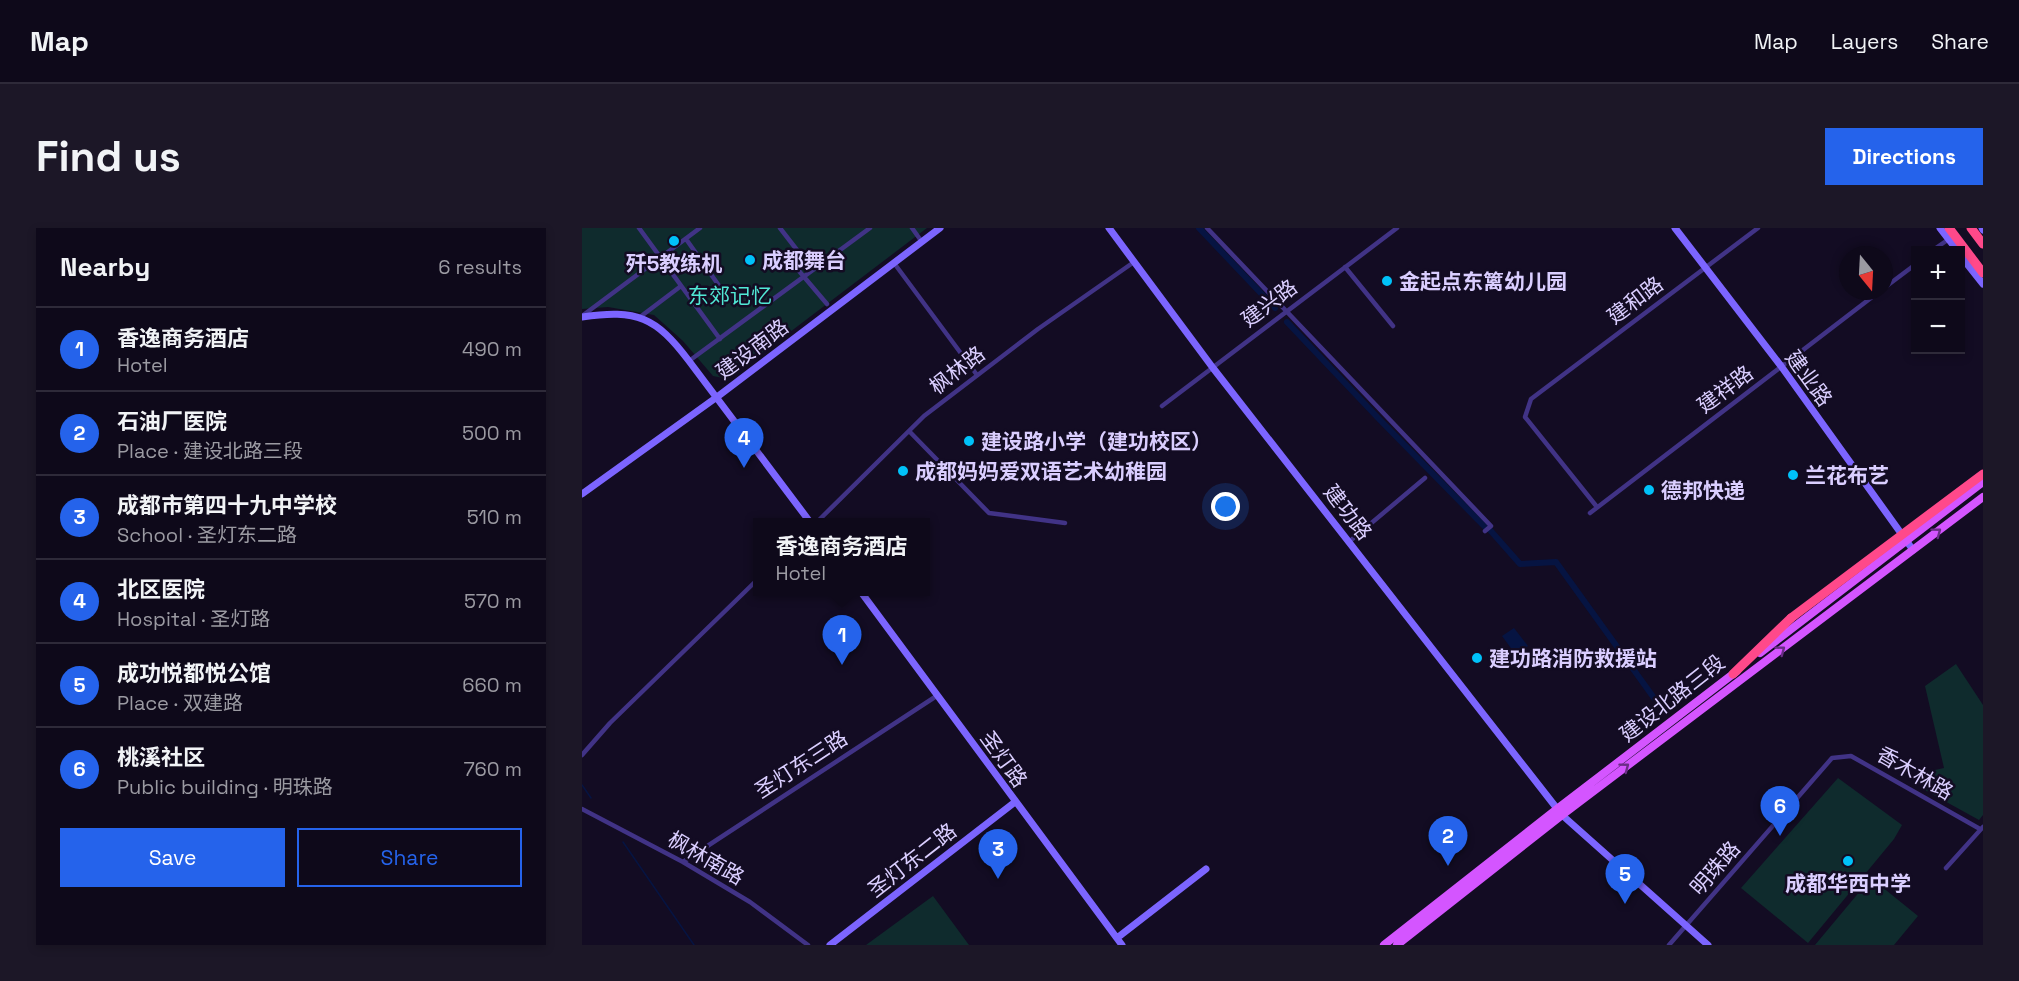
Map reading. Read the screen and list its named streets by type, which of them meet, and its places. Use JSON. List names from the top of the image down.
{
  "streets": {
    "main road": ["建设北路三段"],
    "street": [
      "建和路",
      "建兴路",
      "建设南路",
      "枫林路",
      "建业路",
      "建祥路",
      "建功路",
      "圣灯路",
      "圣灯东三路",
      "香木林路",
      "枫林南路",
      "圣灯东二路",
      "明珠路"
    ]
  },
  "crossings": [
    ["建和路", "建业路"],
    ["建和路", "建祥路"],
    ["建兴路", "建功路"],
    ["枫林路", "建功路"],
    ["建业路", "建祥路"],
    ["建业路", "建设北路三段"],
    ["建功路", "建设北路三段"],
    ["建功路", "明珠路"],
    ["圣灯路", "圣灯东三路"],
    ["圣灯路", "圣灯东二路"],
    ["圣灯东三路", "枫林南路"],
    ["香木林路", "明珠路"]
  ],
  "parks": ["东郊记忆"],
  "places": [
    "歼5教练机",
    "成都舞台",
    "金起点东篱幼儿园",
    "建设路小学（建功校区）",
    "成都妈妈爱双语艺术幼稚园",
    "兰花布艺",
    "德邦快递",
    "建功路消防救援站",
    "成都华西中学"
  ],
  "north": "bottom",
  "page": {
    "header": "Map",
    "nav": ["Map", "Layers", "Share"],
    "buttons": [
      "Directions",
      ["Save", "Share"]
    ],
    "title": "Find us",
    "heading": ["Nearby", "6 results"],
    "map_buttons": ["+", "−"],
    "list": [
      {
        "mark": "1",
        "name": "香逸商务酒店",
        "note": "Hotel",
        "value": "490 m"
      },
      {
        "mark": "2",
        "name": "石油厂医院",
        "note": "Place · 建设北路三段",
        "value": "500 m"
      },
      {
        "mark": "3",
        "name": "成都市第四十九中学校",
        "note": "School · 圣灯东二路",
        "value": "510 m"
      },
      {
        "mark": "4",
        "name": "北区医院",
        "note": "Hospital · 圣灯路",
        "value": "570 m"
      },
      {
        "mark": "5",
        "name": "成功悦都悦公馆",
        "note": "Place · 双建路",
        "value": "660 m"
      },
      {
        "mark": "6",
        "name": "桃溪社区",
        "note": "Public building · 明珠路",
        "value": "760 m"
      }
    ],
    "pins": [
      "4",
      "1",
      "6",
      "2",
      "3",
      "5"
    ],
    "popup": ["香逸商务酒店", "Hotel"]
  }
}
